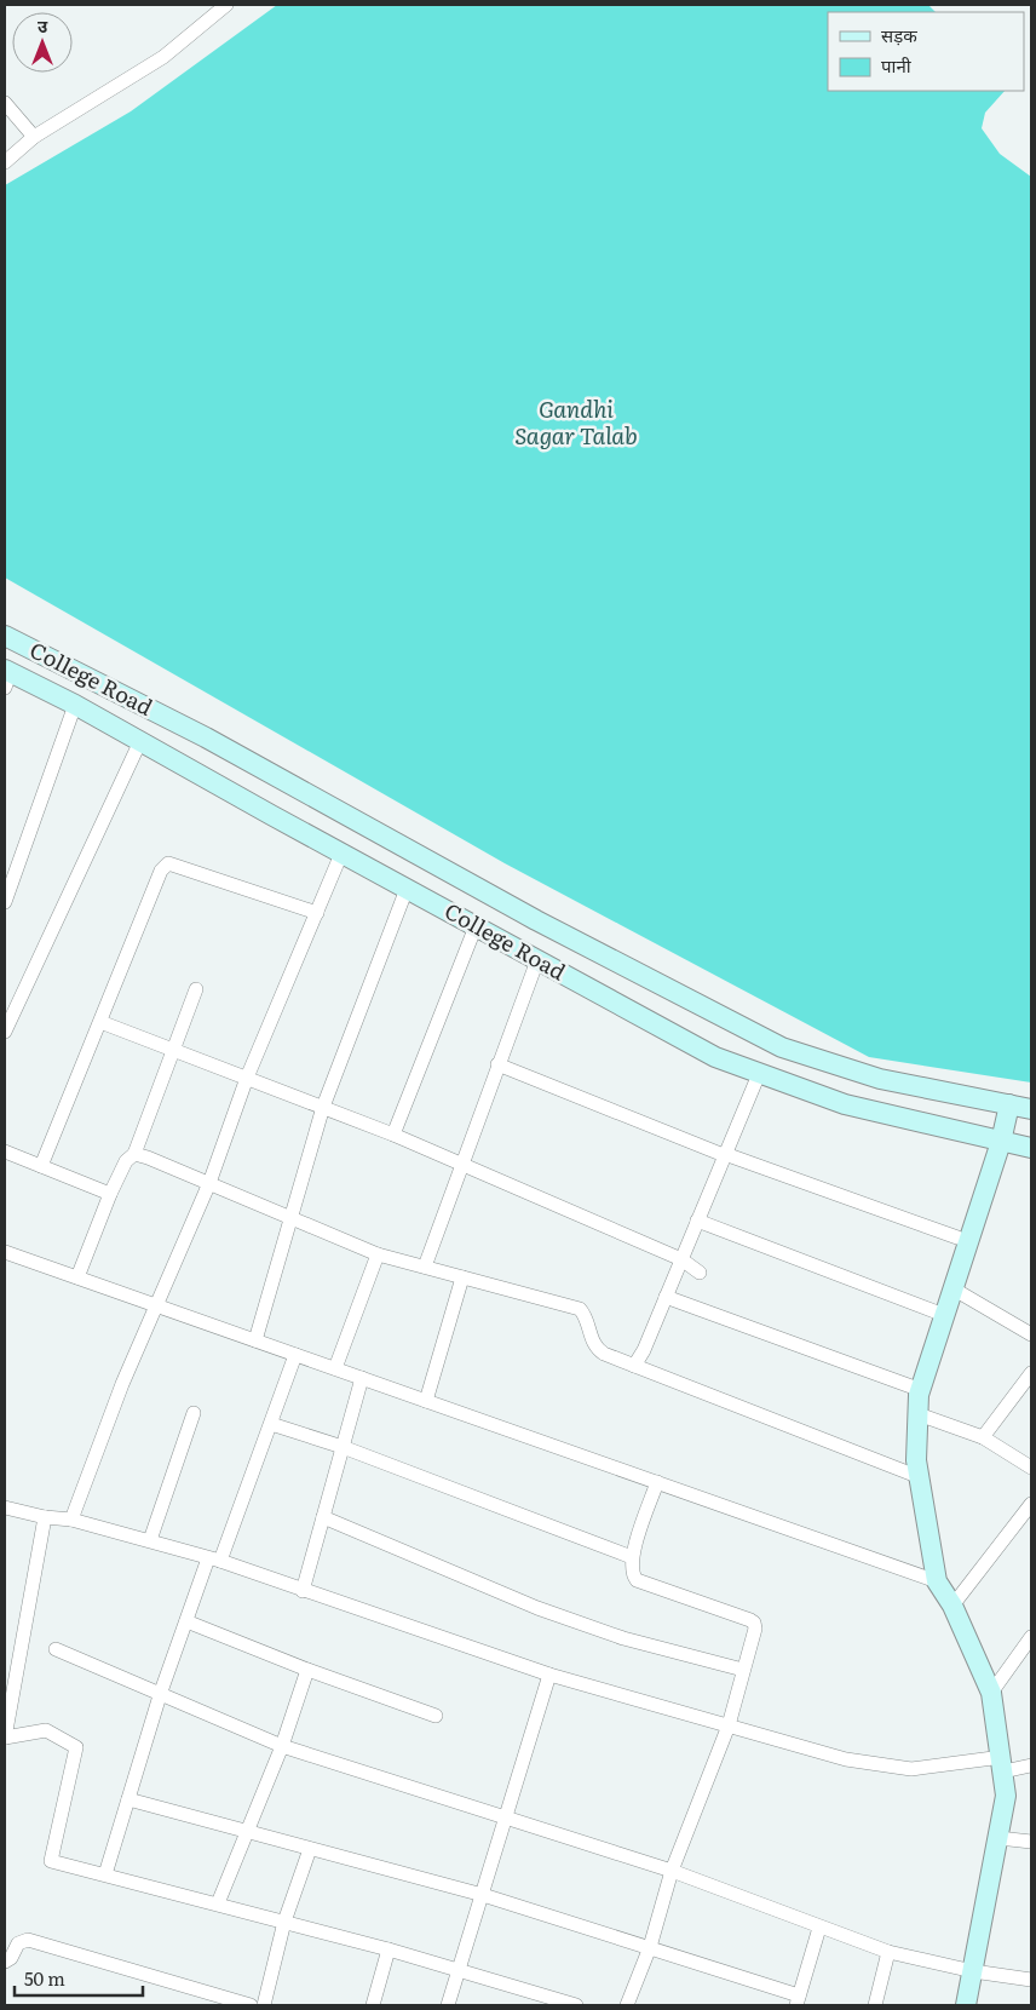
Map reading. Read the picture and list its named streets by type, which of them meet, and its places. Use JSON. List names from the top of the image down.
{
  "streets": {
    "main road": ["College Road"]
  },
  "water": ["Gandhi Sagar Talab"],
  "legend": ["सड़क", "पानी"],
  "scale_bar": "50 m",
  "north": "top"
}
